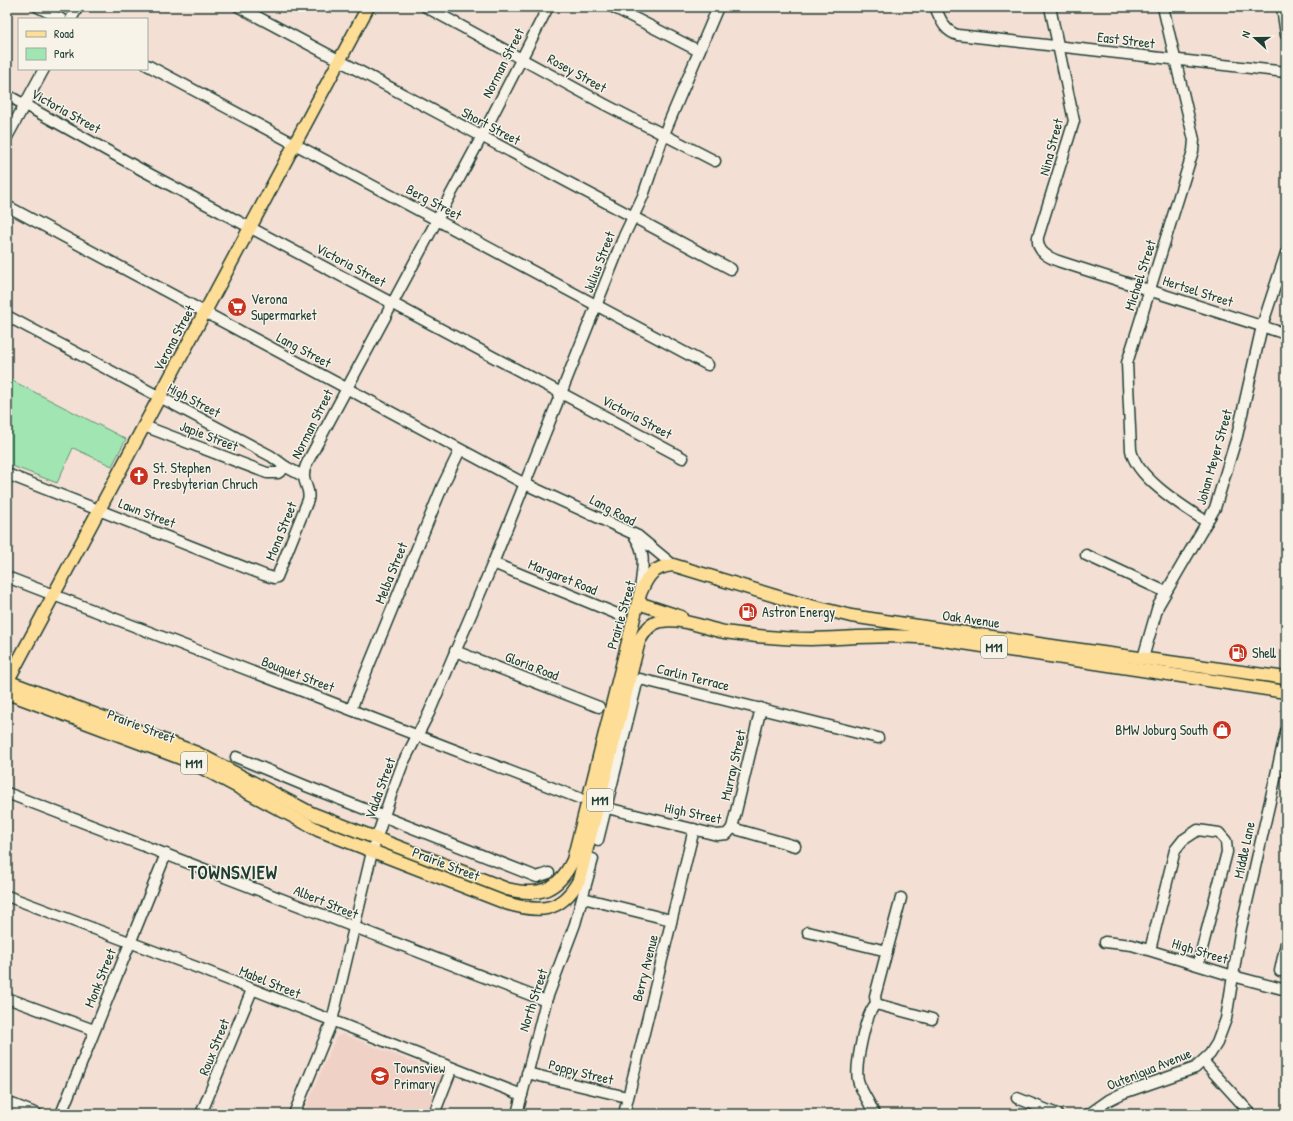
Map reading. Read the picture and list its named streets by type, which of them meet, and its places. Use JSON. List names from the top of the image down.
{
  "streets": {
    "main road": [
      "Verona Street",
      "Prairie Street",
      "Oak Avenue",
      "M11"
    ],
    "street": [
      "East Street",
      "Norman Street",
      "Rosey Street",
      "Victoria Street",
      "Short Street",
      "Nina Street",
      "Berg Street",
      "Julius Street",
      "Michael Street",
      "Hertsel Street",
      "Lang Street",
      "High Street",
      "Japie Street",
      "Johan Meyer Street",
      "Lang Road",
      "Lawn Street",
      "Mona Street",
      "Melba Street",
      "Margaret Road",
      "Gloria Road",
      "Bouquet Street",
      "Carlin Terrace",
      "Murray Street",
      "Valda Street",
      "Middle Lane",
      "Albert Street",
      "Berry Avenue",
      "Monk Street",
      "Mabel Street",
      "North Street",
      "Roux Street",
      "Outeniqua Avenue",
      "Poppy Street"
    ]
  },
  "crossings": [
    ["East Street", "Nina Street"],
    ["East Street", "Michael Street"],
    ["Norman Street", "Rosey Street"],
    ["Norman Street", "Victoria Street"],
    ["Norman Street", "Short Street"],
    ["Norman Street", "Berg Street"],
    ["Norman Street", "Lang Street"],
    ["Norman Street", "High Street"],
    ["Norman Street", "Mona Street"],
    ["Rosey Street", "Julius Street"],
    ["Victoria Street", "Julius Street"],
    ["Victoria Street", "Verona Street"],
    ["Short Street", "Julius Street"],
    ["Short Street", "Verona Street"],
    ["Nina Street", "Hertsel Street"],
    ["Berg Street", "Julius Street"],
    ["Berg Street", "Verona Street"],
    ["Julius Street", "Lang Street"],
    ["Julius Street", "Lang Road"],
    ["Julius Street", "Valda Street"],
    ["Michael Street", "Hertsel Street"],
    ["Michael Street", "Johan Meyer Street"],
    ["Hertsel Street", "Johan Meyer Street"],
    ["Verona Street", "Lang Street"],
    ["Verona Street", "High Street"],
    ["Verona Street", "Japie Street"],
    ["Verona Street", "Lawn Street"],
    ["Verona Street", "Prairie Street"],
    ["Verona Street", "Bouquet Street"],
    ["Lang Street", "Lang Road"],
    ["Lang Street", "Melba Street"],
    ["Lang Street", "Valda Street"],
    ["High Street", "Japie Street"],
    ["High Street", "Mona Street"],
    ["High Street", "Carlin Terrace"],
    ["High Street", "Murray Street"],
    ["High Street", "Middle Lane"],
    ["High Street", "Berry Avenue"],
    ["High Street", "Outeniqua Avenue"],
    ["Johan Meyer Street", "Oak Avenue"],
    ["Lang Road", "Prairie Street"],
    ["Lang Road", "Valda Street"],
    ["Lawn Street", "Mona Street"],
    ["Melba Street", "Bouquet Street"],
    ["Margaret Road", "Valda Street"],
    ["Prairie Street", "Oak Avenue"],
    ["Prairie Street", "Valda Street"],
    ["Gloria Road", "Valda Street"],
    ["Bouquet Street", "Valda Street"],
    ["Carlin Terrace", "Murray Street"],
    ["Valda Street", "Albert Street"],
    ["Valda Street", "Mabel Street"],
    ["Middle Lane", "Outeniqua Avenue"],
    ["Albert Street", "Monk Street"],
    ["Albert Street", "North Street"],
    ["Berry Avenue", "Poppy Street"],
    ["Monk Street", "Mabel Street"],
    ["Mabel Street", "North Street"],
    ["Mabel Street", "Roux Street"],
    ["North Street", "Poppy Street"]
  ],
  "districts": ["TOWNSVIEW"],
  "places": {
    "supermarket": ["Verona Supermarket"],
    "church": ["St. Stephen Presbyterian Chruch"],
    "fuel station": ["Astron Energy", "Shell"],
    "shop": ["BMW Joburg South"],
    "school or university": ["Townsview Primary"]
  },
  "legend": ["Road", "Park"],
  "north": "left"
}
